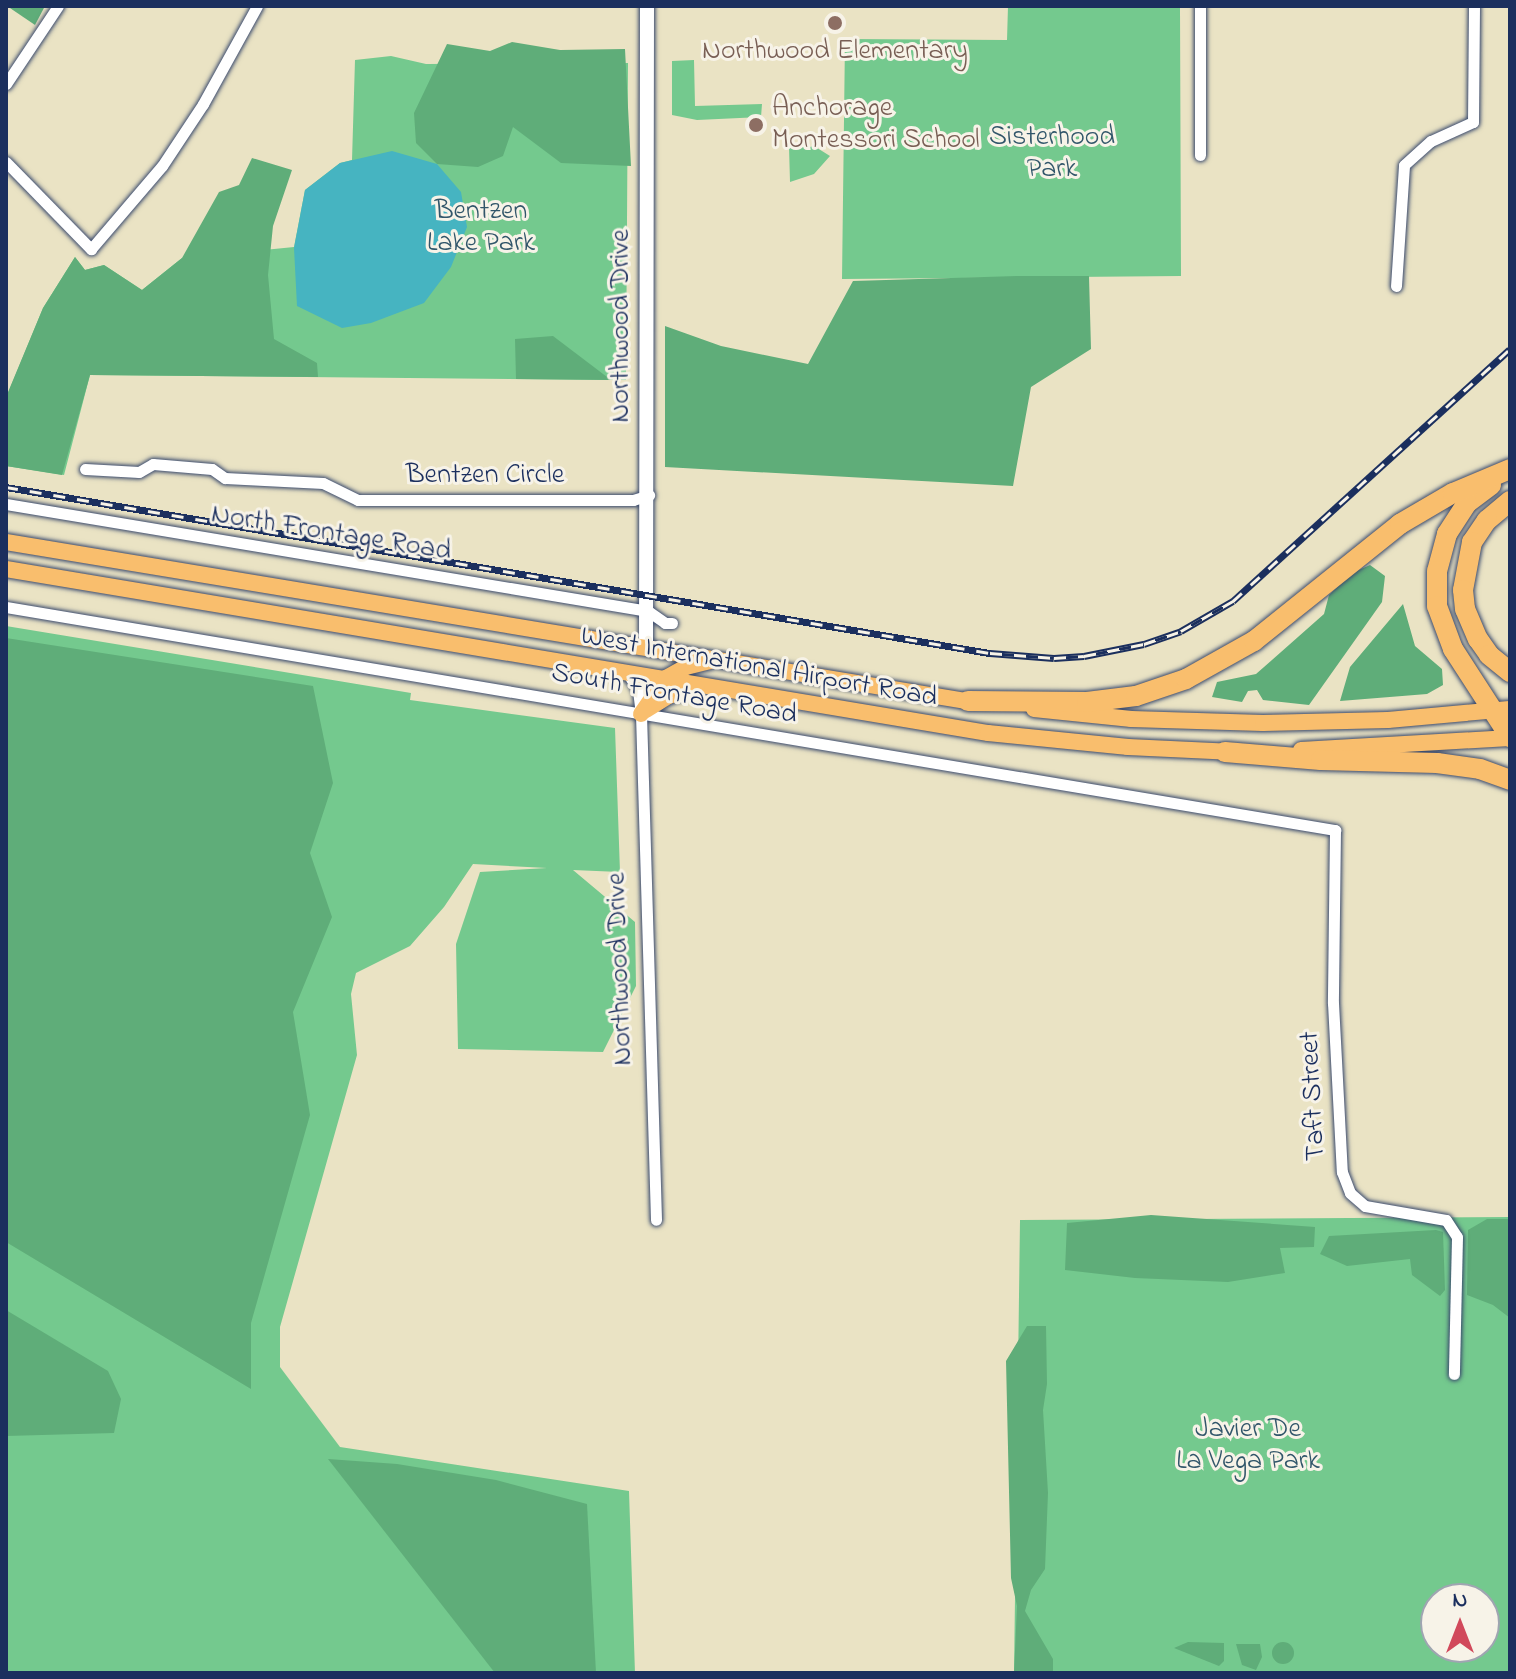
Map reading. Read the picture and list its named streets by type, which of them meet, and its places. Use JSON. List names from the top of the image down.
{
  "streets": {
    "main road": ["West International Airport Road"],
    "street": [
      "Northwood Drive",
      "Bentzen Circle",
      "North Frontage Road",
      "South Frontage Road",
      "Taft Street"
    ]
  },
  "crossings": [
    ["Northwood Drive", "Bentzen Circle"],
    ["Northwood Drive", "North Frontage Road"],
    ["Northwood Drive", "West International Airport Road"],
    ["Northwood Drive", "South Frontage Road"],
    ["South Frontage Road", "Taft Street"]
  ],
  "parks": ["Sisterhood Park", "Bentzen Lake Park", "Javier De La Vega Park"],
  "places": ["Northwood Elementary", "Anchorage Montessori School"],
  "north": "top"
}
